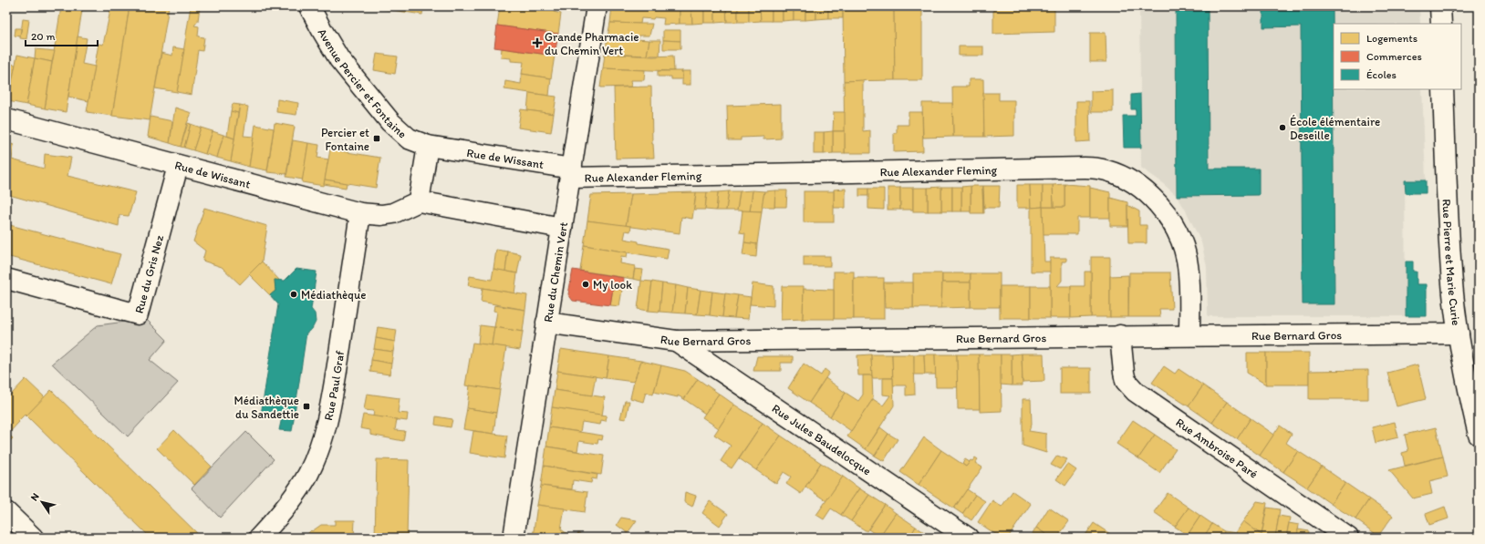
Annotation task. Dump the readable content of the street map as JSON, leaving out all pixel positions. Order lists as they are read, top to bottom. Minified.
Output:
{"streets":{"street":["Avenue Percier et Fontaine","Rue de Wissant","Rue Alexander Fleming","Rue Pierre et Marie Curie","Rue du Gris Nez","Rue du Chemin Vert","Rue Bernard Gros","Rue Paul Graf","Rue Jules Baudelocque","Rue Ambroise Paré"]},"crossings":[["Avenue Percier et Fontaine","Rue de Wissant"],["Rue de Wissant","Rue Alexander Fleming"],["Rue de Wissant","Rue du Gris Nez"],["Rue de Wissant","Rue du Chemin Vert"],["Rue de Wissant","Rue Paul Graf"],["Rue Alexander Fleming","Rue du Chemin Vert"],["Rue Alexander Fleming","Rue Bernard Gros"],["Rue Pierre et Marie Curie","Rue Bernard Gros"],["Rue du Chemin Vert","Rue Bernard Gros"],["Rue Bernard Gros","Rue Jules Baudelocque"],["Rue Bernard Gros","Rue Ambroise Paré"]],"places":{"health":["Grande Pharmacie du Chemin Vert"],"other":["École élémentaire Deseille","My look","Médiathèque"],"transit":["Percier et Fontaine","Médiathèque du Sandettie"]},"legend":["Logements","Commerces","Écoles"],"scale_bar":"20 m","north":"top left"}
